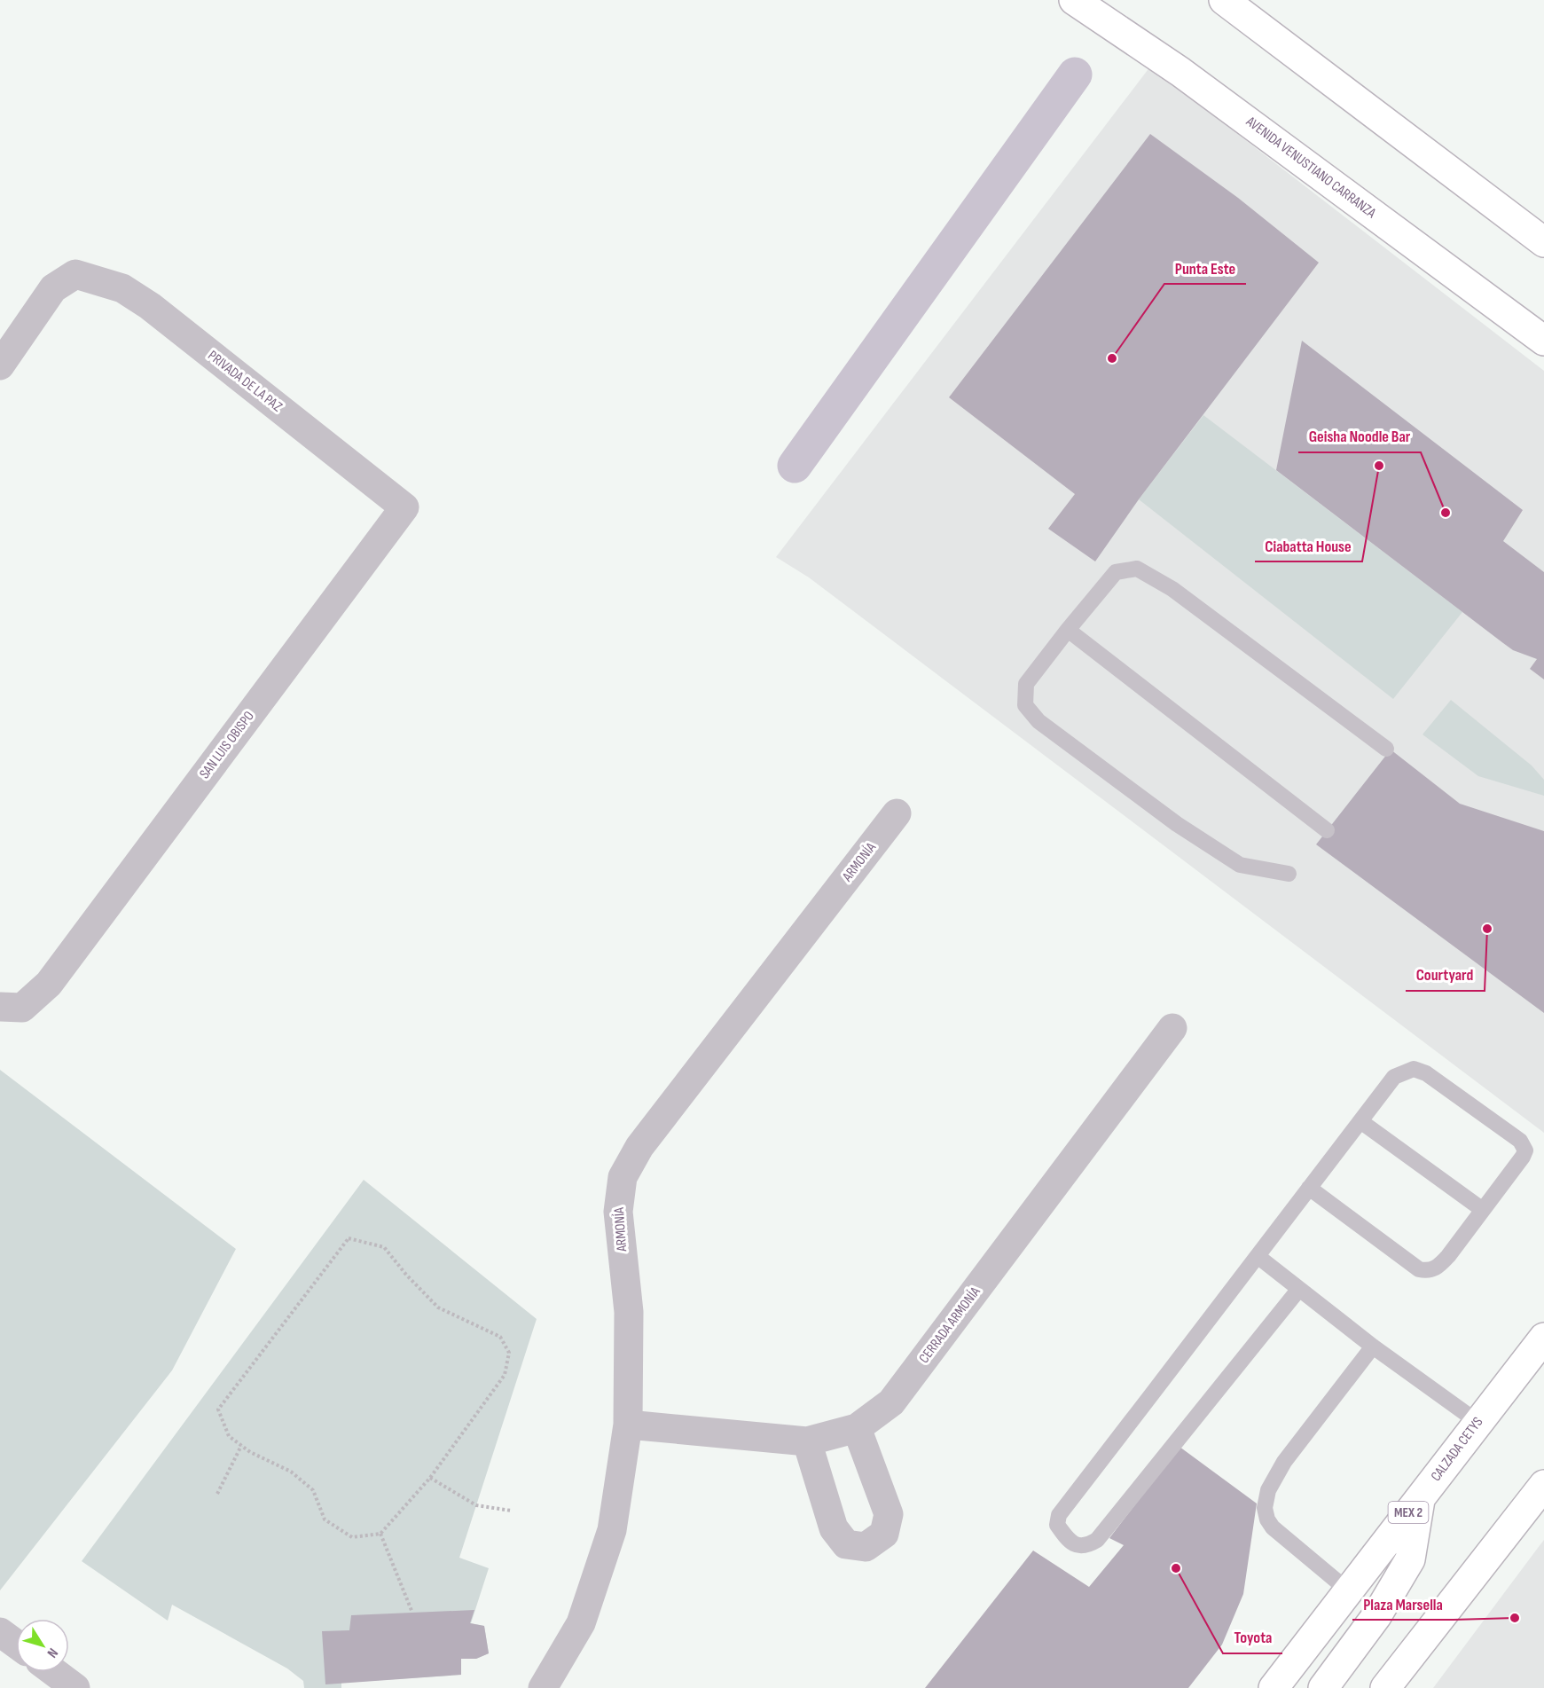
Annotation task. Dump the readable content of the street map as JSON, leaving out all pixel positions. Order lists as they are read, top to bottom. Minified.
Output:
{"streets":{"main road":["AVENIDA VENUSTIANO CARRANZA","CALZADA CETYS","MEX 2"],"street":["PRIVADA DE LA PAZ","SAN LUIS OBISPO","ARMONÍA","CERRADA ARMONÍA"]},"crossings":[["PRIVADA DE LA PAZ","SAN LUIS OBISPO"],["ARMONÍA","CERRADA ARMONÍA"]],"places":["Punta Este","Ciabatta House","Geisha Noodle Bar","Courtyard","Toyota","Plaza Marsella"],"north":"bottom right"}
